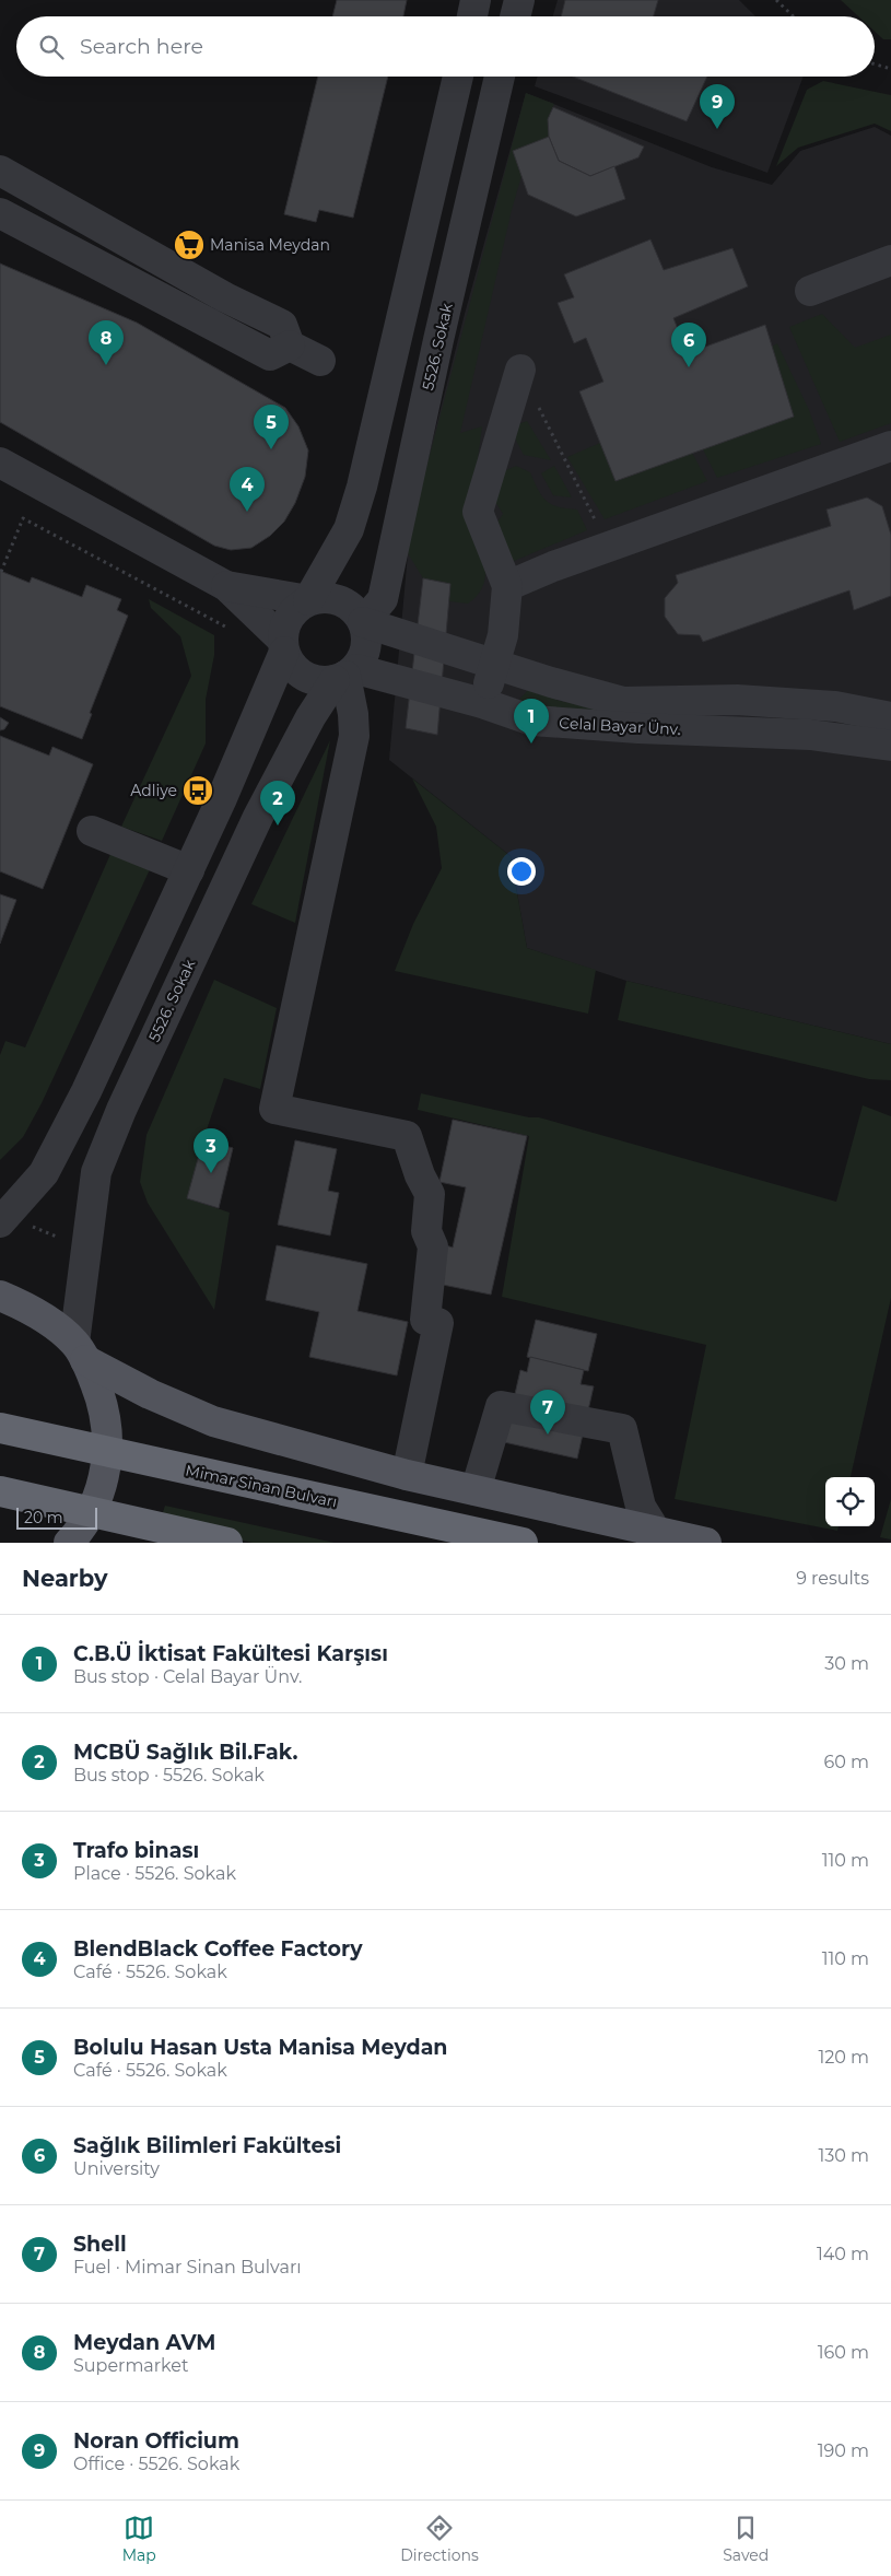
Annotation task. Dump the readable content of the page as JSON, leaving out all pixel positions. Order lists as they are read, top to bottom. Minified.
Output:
{"streets":{"highway":["Mimar Sinan Bulvarı"],"street":["5526. Sokak","Celal Bayar Ünv."]},"crossings":[["5526. Sokak","Celal Bayar Ünv."]],"places":{"supermarket":["Manisa Meydan"],"bus stop":["Adliye"]},"scale_bar":"20 m","page":{"search":"Search here","pins":["9","8","6","5","4","1","2","3","7"],"scale":"20 m","heading":["Nearby","9 results"],"list":[{"mark":"1","name":"C.B.Ü İktisat Fakültesi Karşısı","note":"Bus stop · Celal Bayar Ünv.","value":"30 m"},{"mark":"2","name":"MCBÜ Sağlık Bil.Fak.","note":"Bus stop · 5526. Sokak","value":"60 m"},{"mark":"3","name":"Trafo binası","note":"Place · 5526. Sokak","value":"110 m"},{"mark":"4","name":"BlendBlack Coffee Factory","note":"Café · 5526. Sokak","value":"110 m"},{"mark":"5","name":"Bolulu Hasan Usta Manisa Meydan","note":"Café · 5526. Sokak","value":"120 m"},{"mark":"6","name":"Sağlık Bilimleri Fakültesi","note":"University","value":"130 m"},{"mark":"7","name":"Shell","note":"Fuel · Mimar Sinan Bulvarı","value":"140 m"},{"mark":"8","name":"Meydan AVM","note":"Supermarket","value":"160 m"},{"mark":"9","name":"Noran Officium","note":"Office · 5526. Sokak","value":"190 m"}],"nav":["Map","Directions","Saved"]}}
